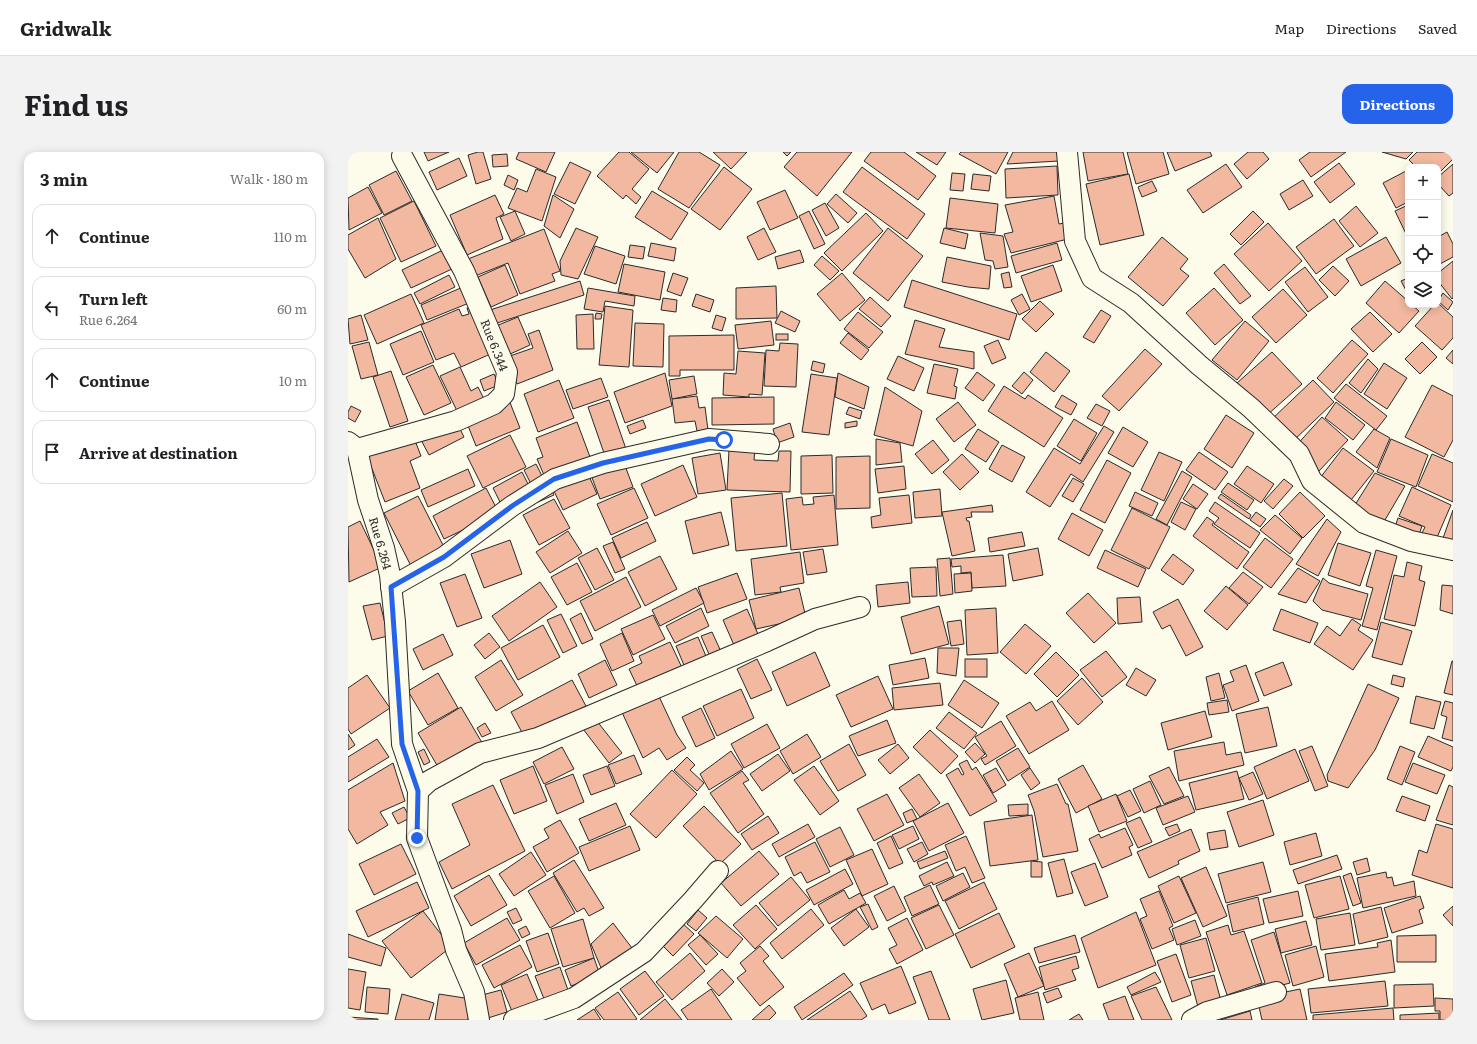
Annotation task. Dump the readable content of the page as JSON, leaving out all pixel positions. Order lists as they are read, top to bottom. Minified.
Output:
{"streets":{"street":["Rue 6.344","Rue 6.264"]},"crossings":[["Rue 6.344","Rue 6.264"]],"page":{"header":"Gridwalk","nav":["Map","Directions","Saved"],"title":"Find us","buttons":"Directions","heading":["3 min","Walk · 180 m"],"map_buttons":["+","−"],"list":[["Continue","110 m"],["Turn left","Rue 6.264","60 m"],["Continue","10 m"],"Arrive at destination"]}}
